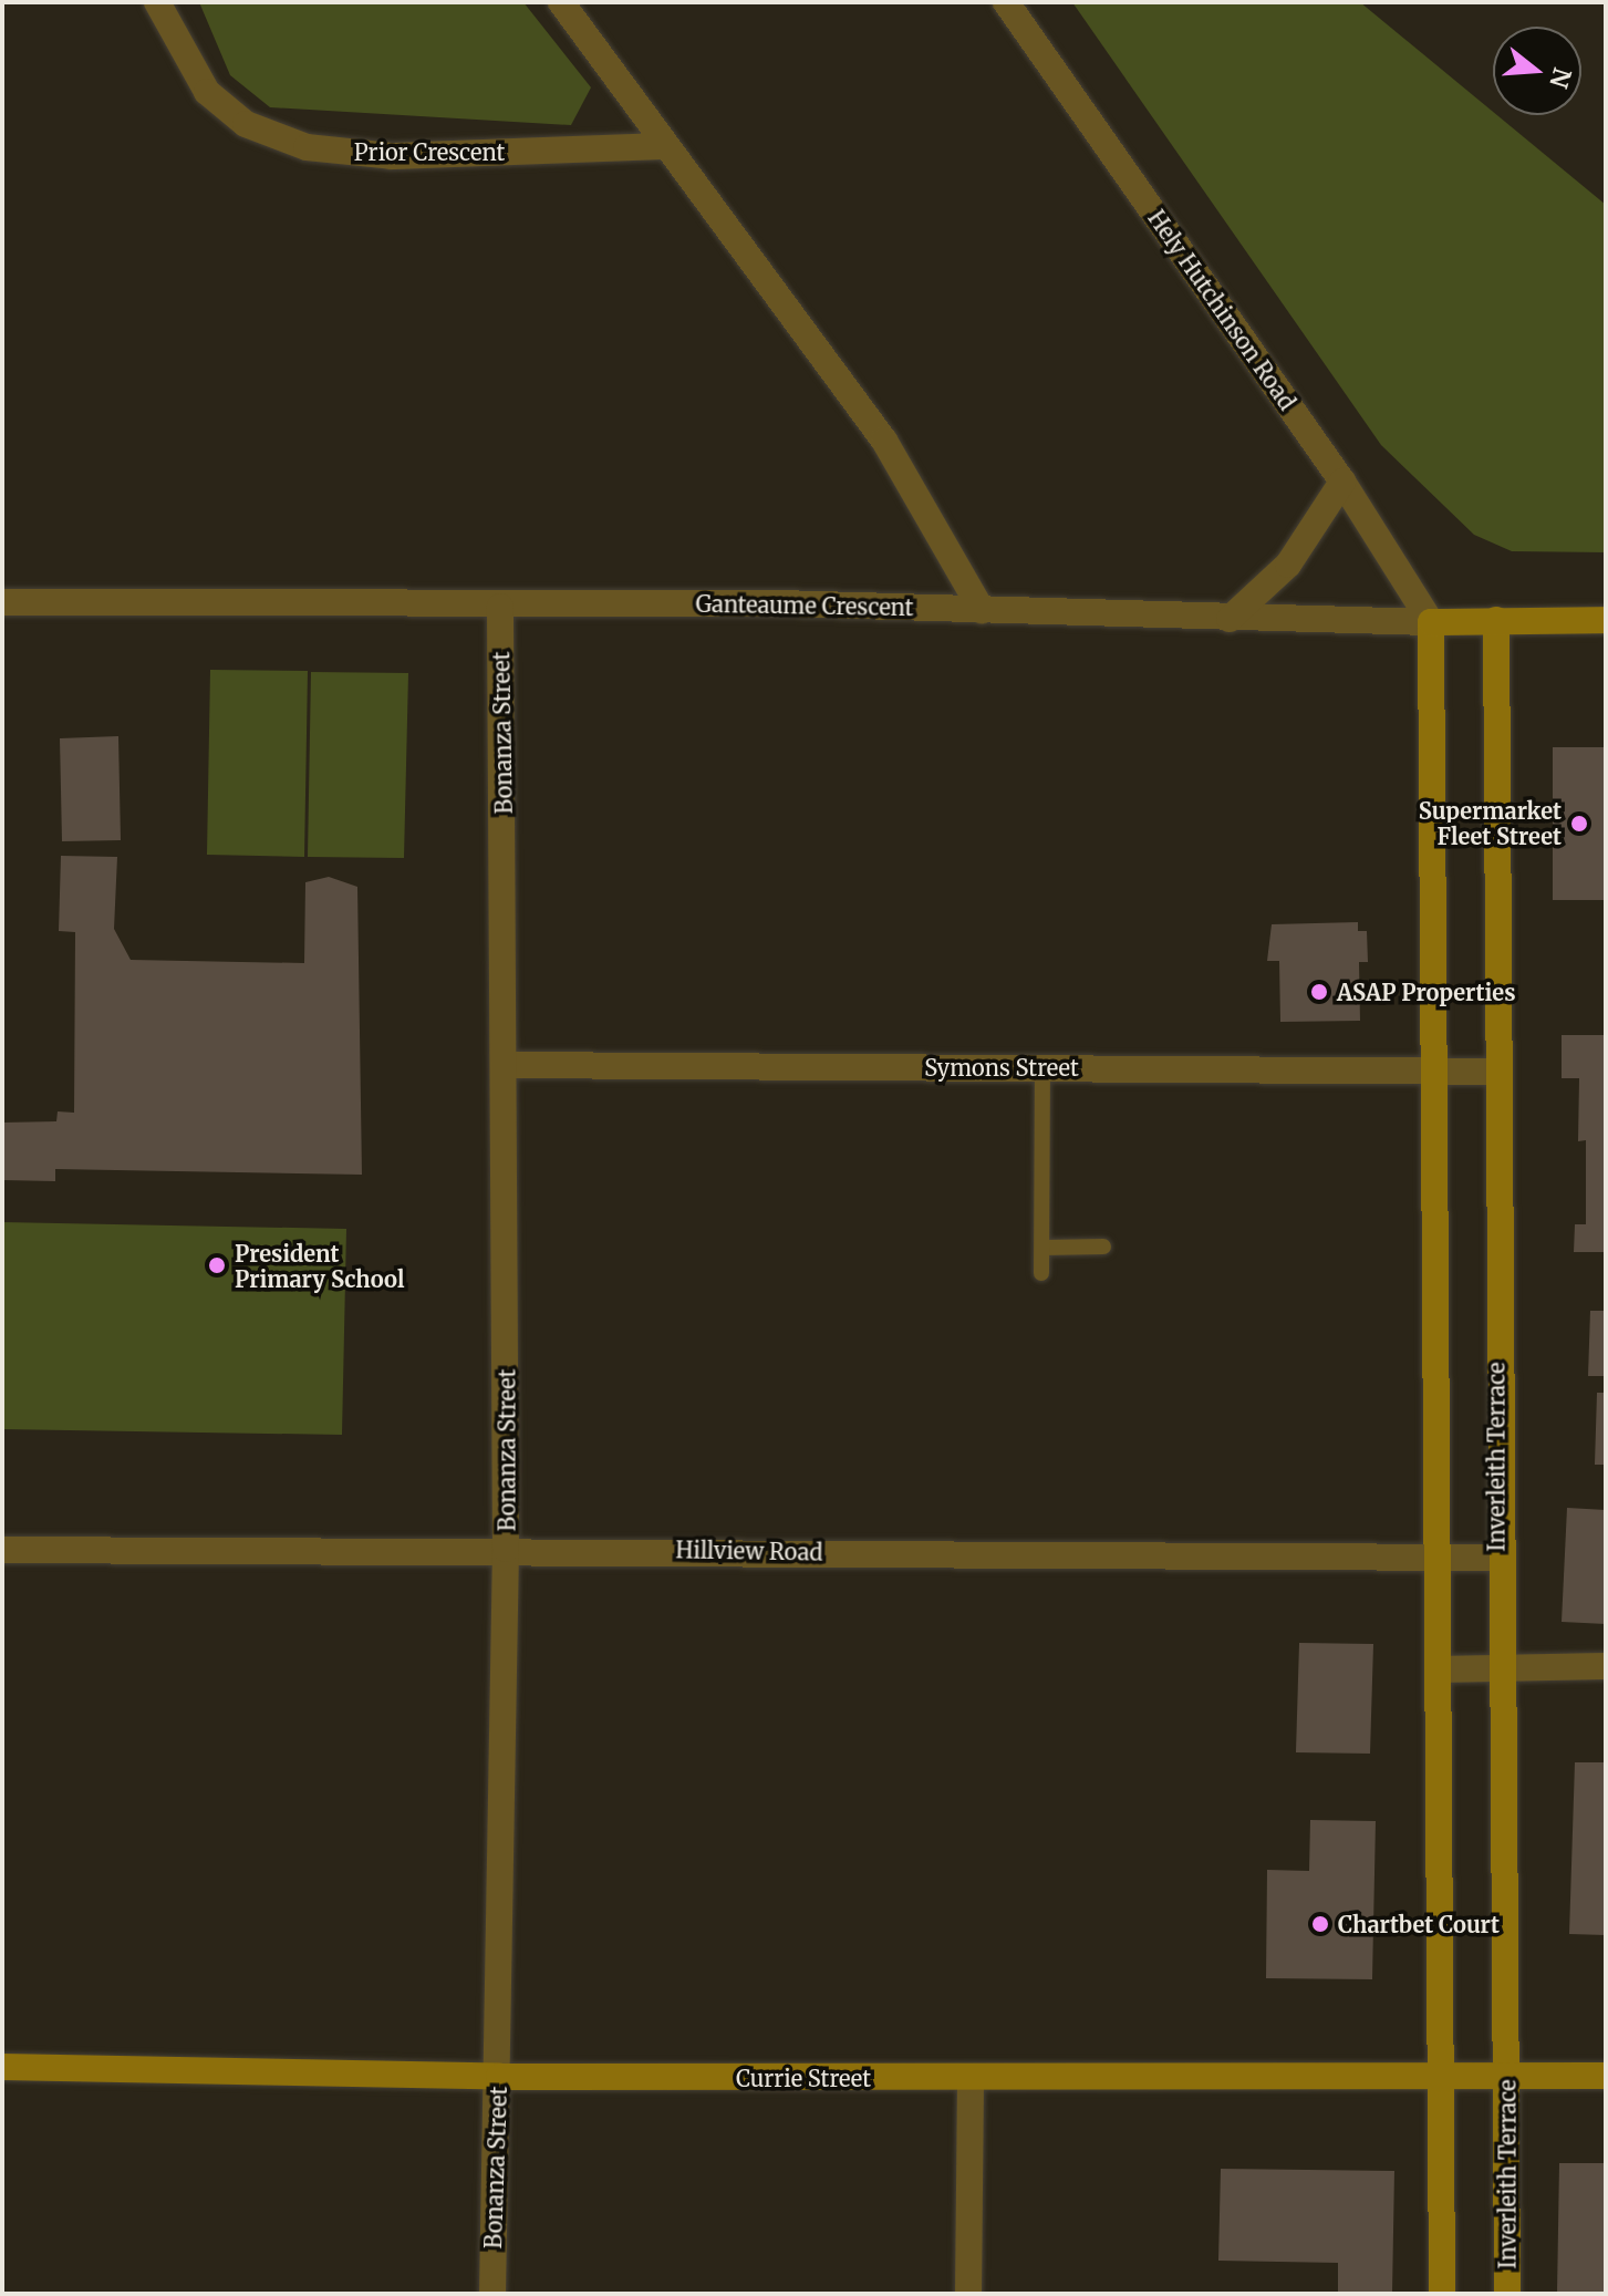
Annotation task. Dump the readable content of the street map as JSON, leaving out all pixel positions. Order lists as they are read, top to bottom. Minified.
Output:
{"streets":{"street":["Prior Crescent","Hely Hutchinson Road","Ganteaume Crescent","Bonanza Street","Symons Street","Inverleith Terrace","Hillview Road","Currie Street"]},"crossings":[["Hely Hutchinson Road","Ganteaume Crescent"],["Ganteaume Crescent","Bonanza Street"],["Ganteaume Crescent","Inverleith Terrace"],["Bonanza Street","Symons Street"],["Bonanza Street","Hillview Road"],["Bonanza Street","Currie Street"],["Symons Street","Inverleith Terrace"],["Inverleith Terrace","Hillview Road"],["Inverleith Terrace","Currie Street"]],"places":["Supermarket Fleet Street","ASAP Properties","President Primary School","Chartbet Court"],"north":"right"}
